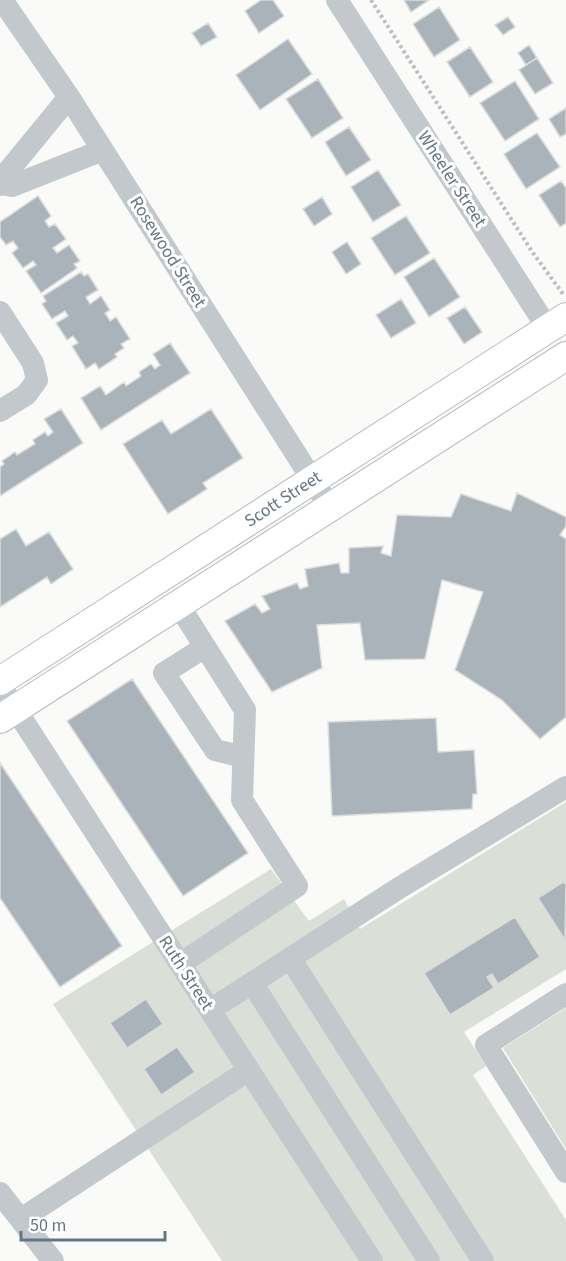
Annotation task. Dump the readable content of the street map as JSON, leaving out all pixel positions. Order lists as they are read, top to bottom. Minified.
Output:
{"streets":{"main road":["Wheeler Street","Scott Street"],"street":["Rosewood Street","Ruth Street"]},"crossings":[["Wheeler Street","Scott Street"],["Rosewood Street","Scott Street"],["Scott Street","Ruth Street"]],"scale_bar":"50 m"}
